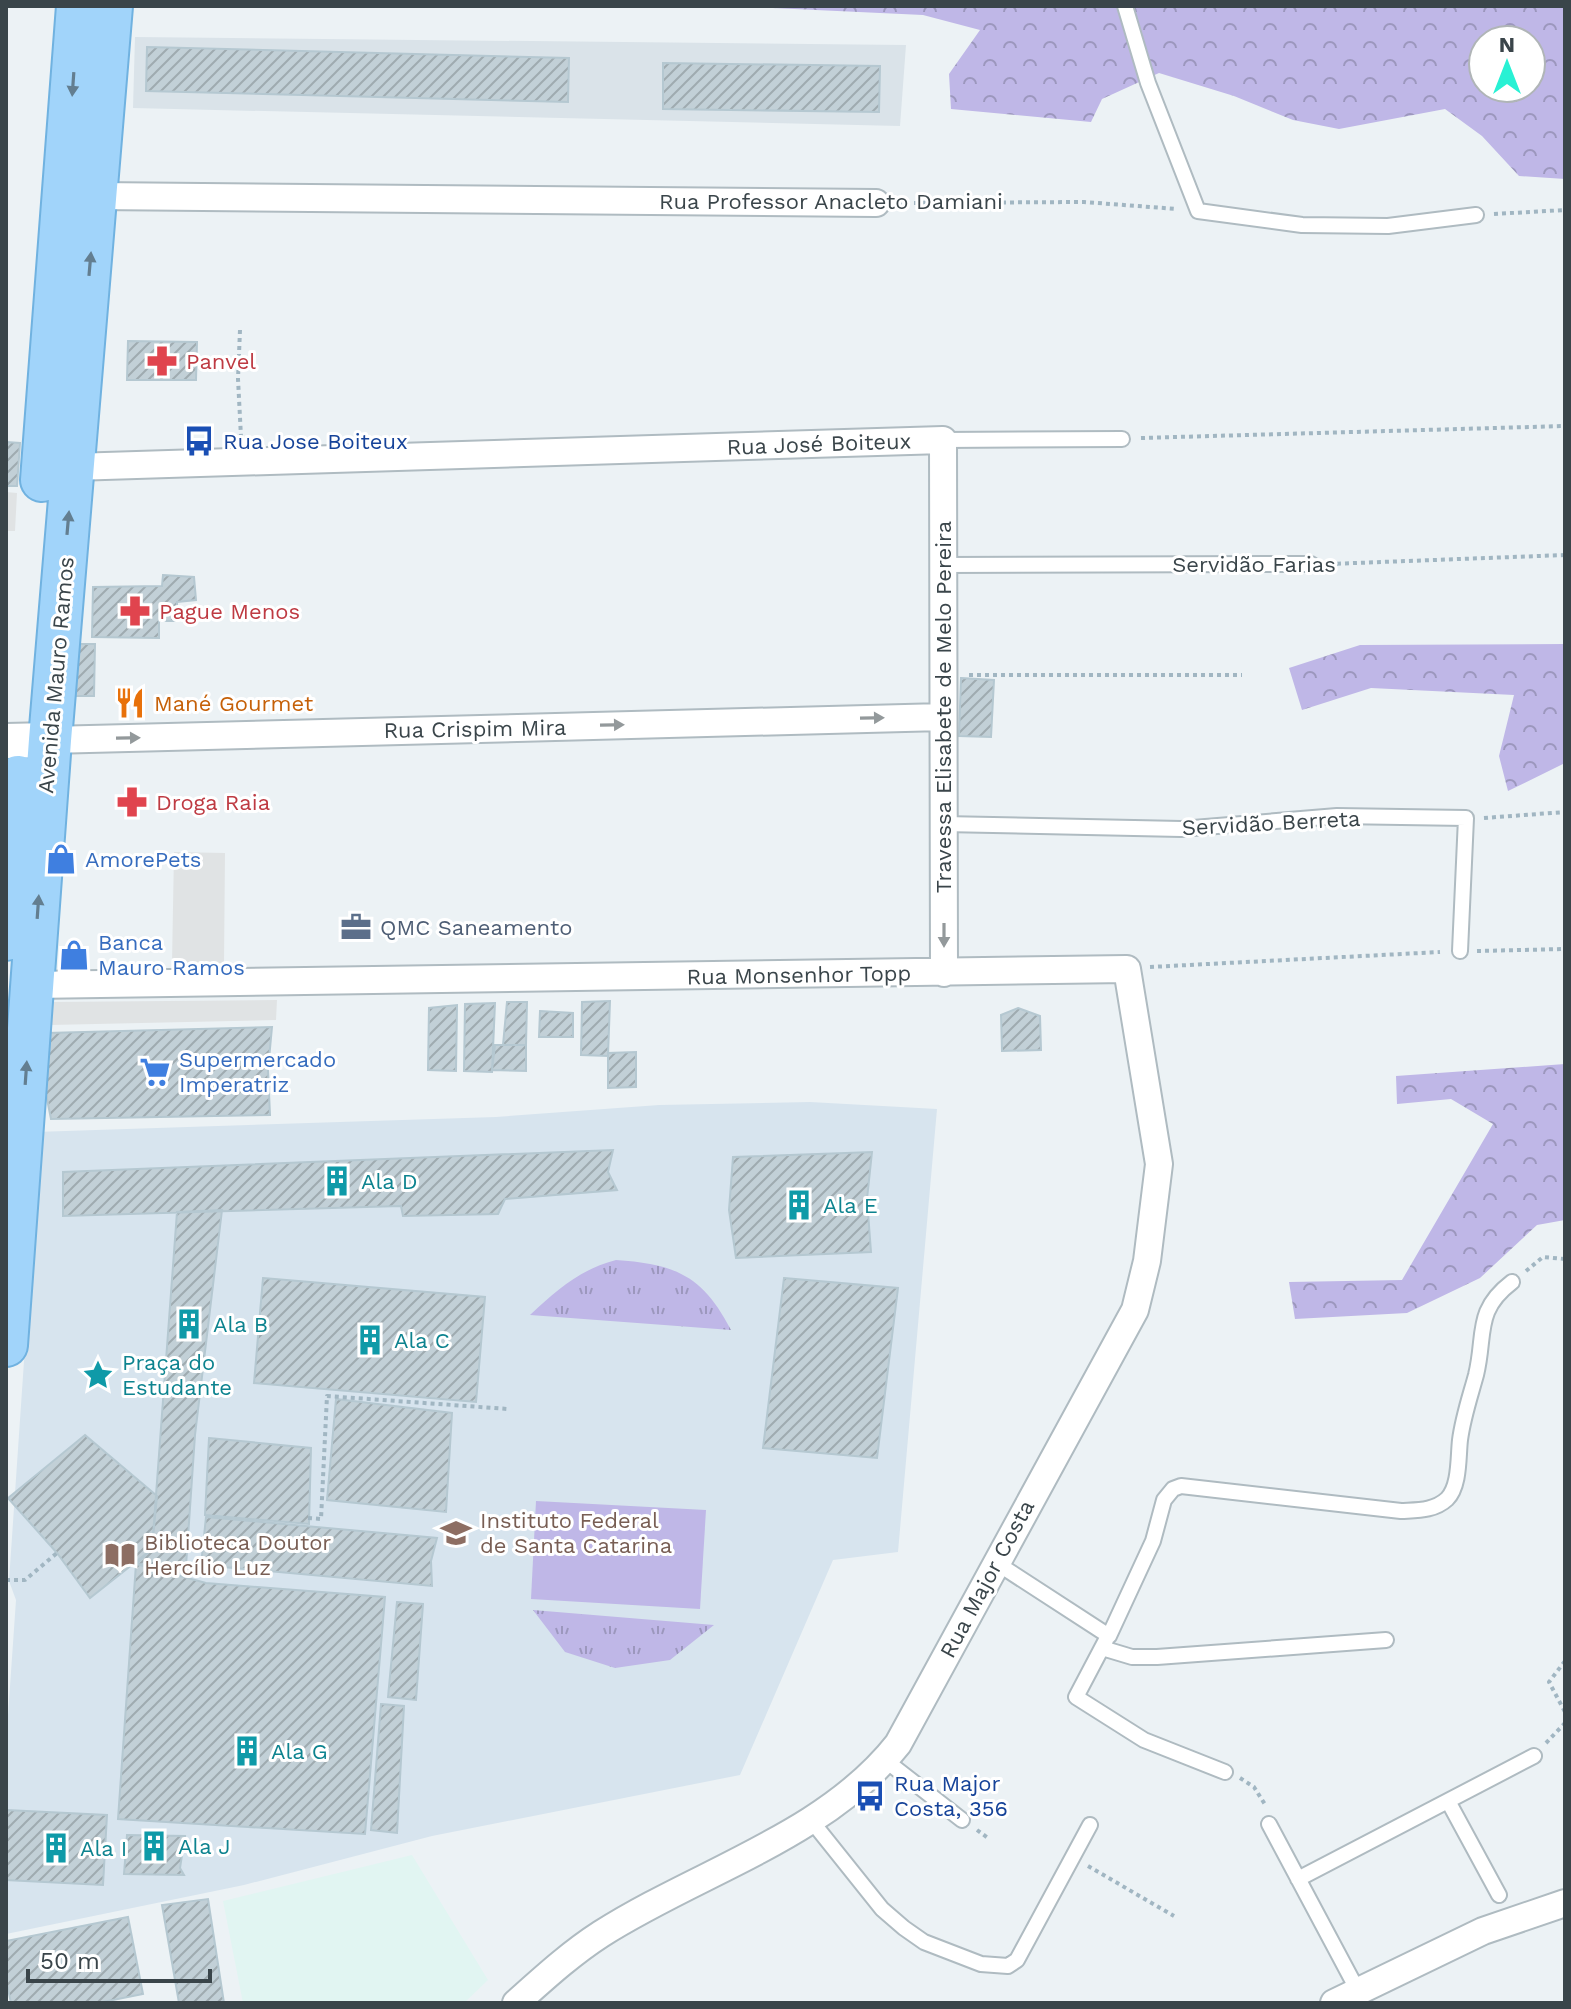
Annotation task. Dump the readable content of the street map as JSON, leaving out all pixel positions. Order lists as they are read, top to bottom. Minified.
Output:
{"streets":{"main road":["Avenida Mauro Ramos"],"street":["Rua Professor Anacleto Damiani","Rua José Boiteux","Travessa Elisabete de Melo Pereira","Rua Crispim Mira","Rua Monsenhor Topp","Rua Major Costa"],"lane":["Servidão Farias","Servidão Berreta"]},"crossings":[["Rua Professor Anacleto Damiani","Avenida Mauro Ramos"],["Rua José Boiteux","Avenida Mauro Ramos"],["Rua José Boiteux","Travessa Elisabete de Melo Pereira"],["Servidão Farias","Travessa Elisabete de Melo Pereira"],["Avenida Mauro Ramos","Rua Crispim Mira"],["Avenida Mauro Ramos","Rua Monsenhor Topp"],["Travessa Elisabete de Melo Pereira","Rua Crispim Mira"],["Travessa Elisabete de Melo Pereira","Servidão Berreta"],["Travessa Elisabete de Melo Pereira","Rua Monsenhor Topp"],["Rua Monsenhor Topp","Rua Major Costa"]],"one_way":["Rua Crispim Mira"],"places":{"pharmacy":["Panvel","Pague Menos","Droga Raia"],"bus stop":["Rua Jose Boiteux","Rua Major Costa, 356"],"restaurant":["Mané Gourmet"],"shop":["AmorePets","Banca Mauro Ramos"],"office":["QMC Saneamento"],"supermarket":["Supermercado Imperatriz"],"building":["Ala D","Ala E","Ala B","Ala C","Ala G","Ala J","Ala I"],"place":["Praça do Estudante"],"school or university":["Instituto Federal de Santa Catarina"],"library":["Biblioteca Doutor Hercílio Luz"]},"scale_bar":"50 m","north":"top"}
